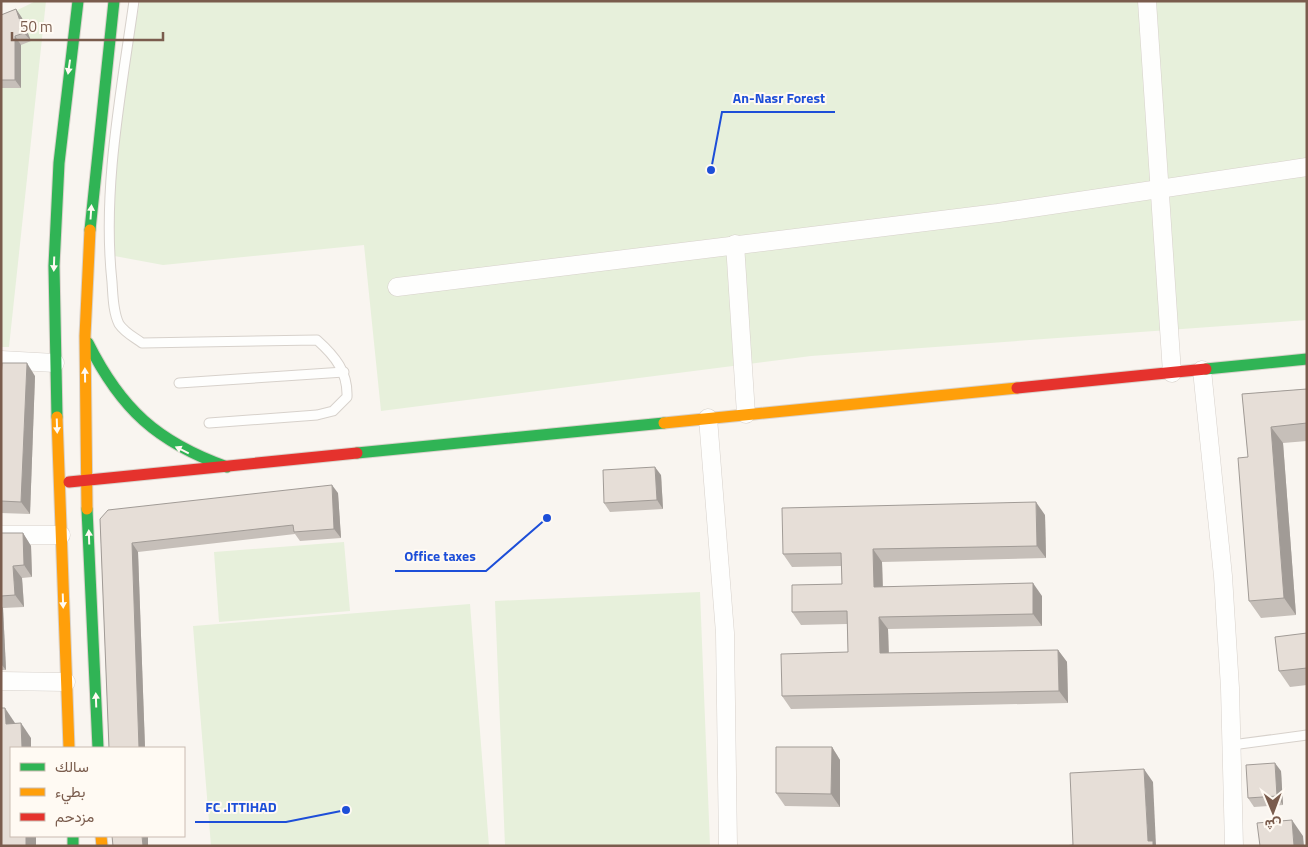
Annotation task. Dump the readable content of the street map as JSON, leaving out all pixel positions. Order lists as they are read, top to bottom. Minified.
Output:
{"places":["An-Nasr Forest","Office taxes","FC .ITTIHAD"],"legend":["سالك","بطيء","مزدحم"],"scale_bar":"50 m","north":"bottom"}
